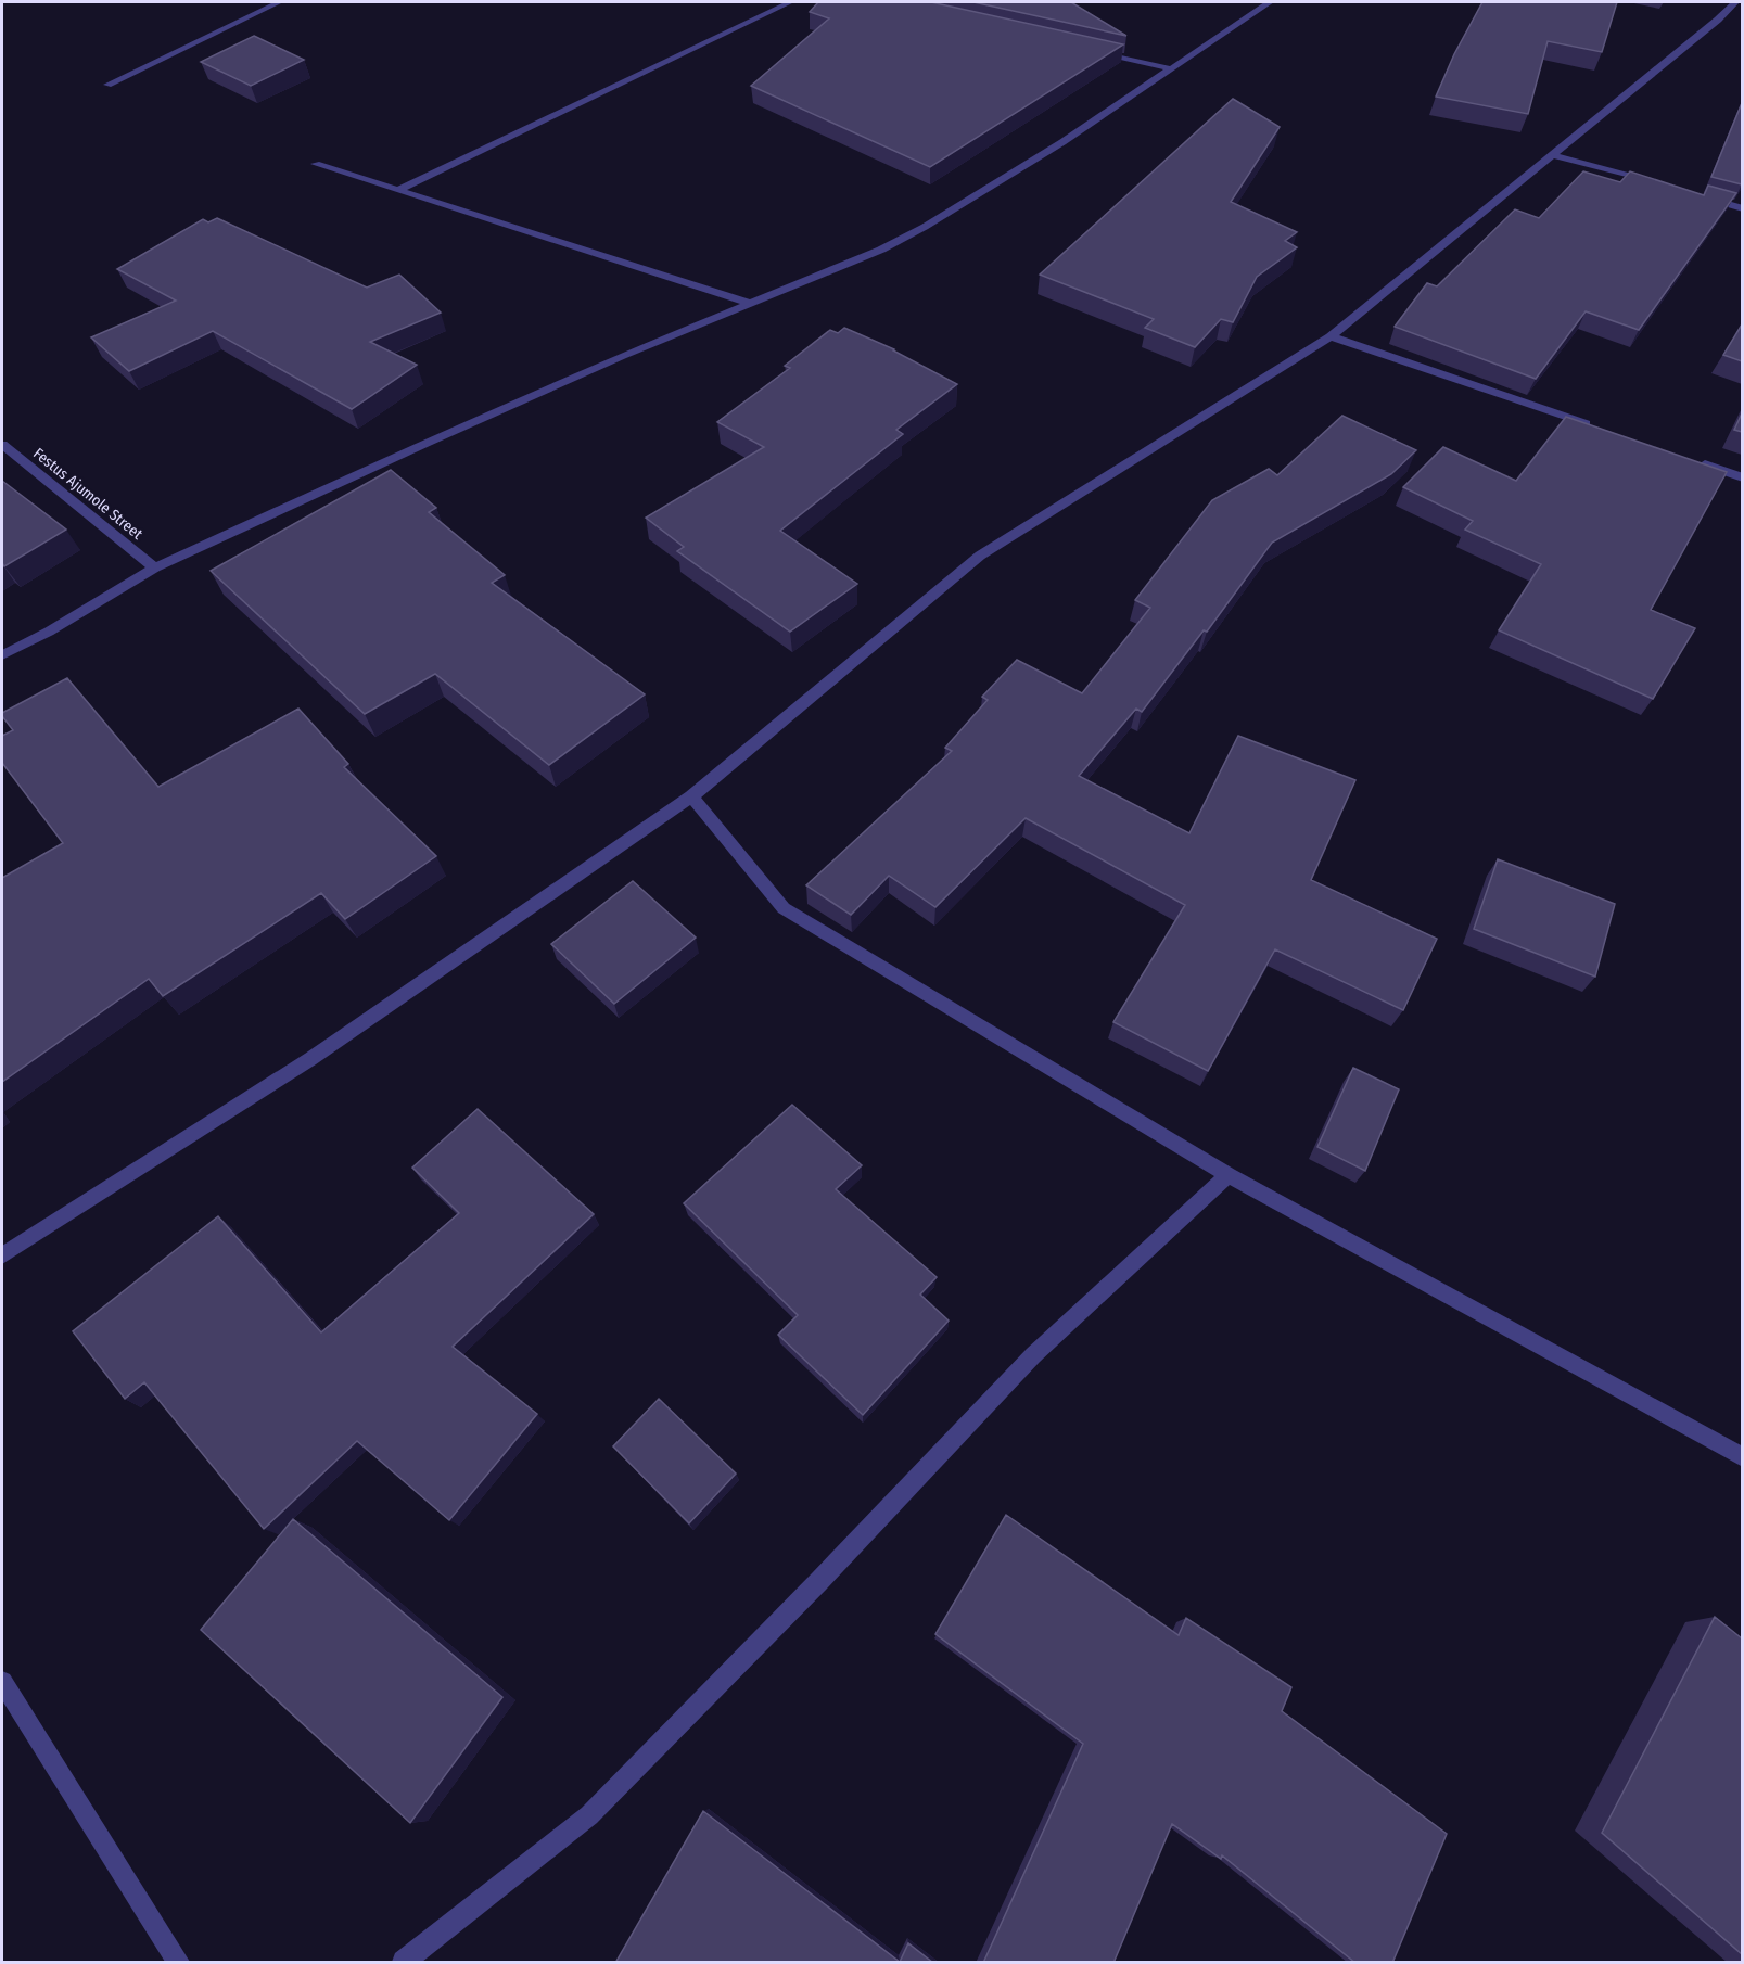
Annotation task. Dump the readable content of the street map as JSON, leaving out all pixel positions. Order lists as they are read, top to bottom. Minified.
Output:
{"streets":{"street":["Festus Ajumole Street"]}}
